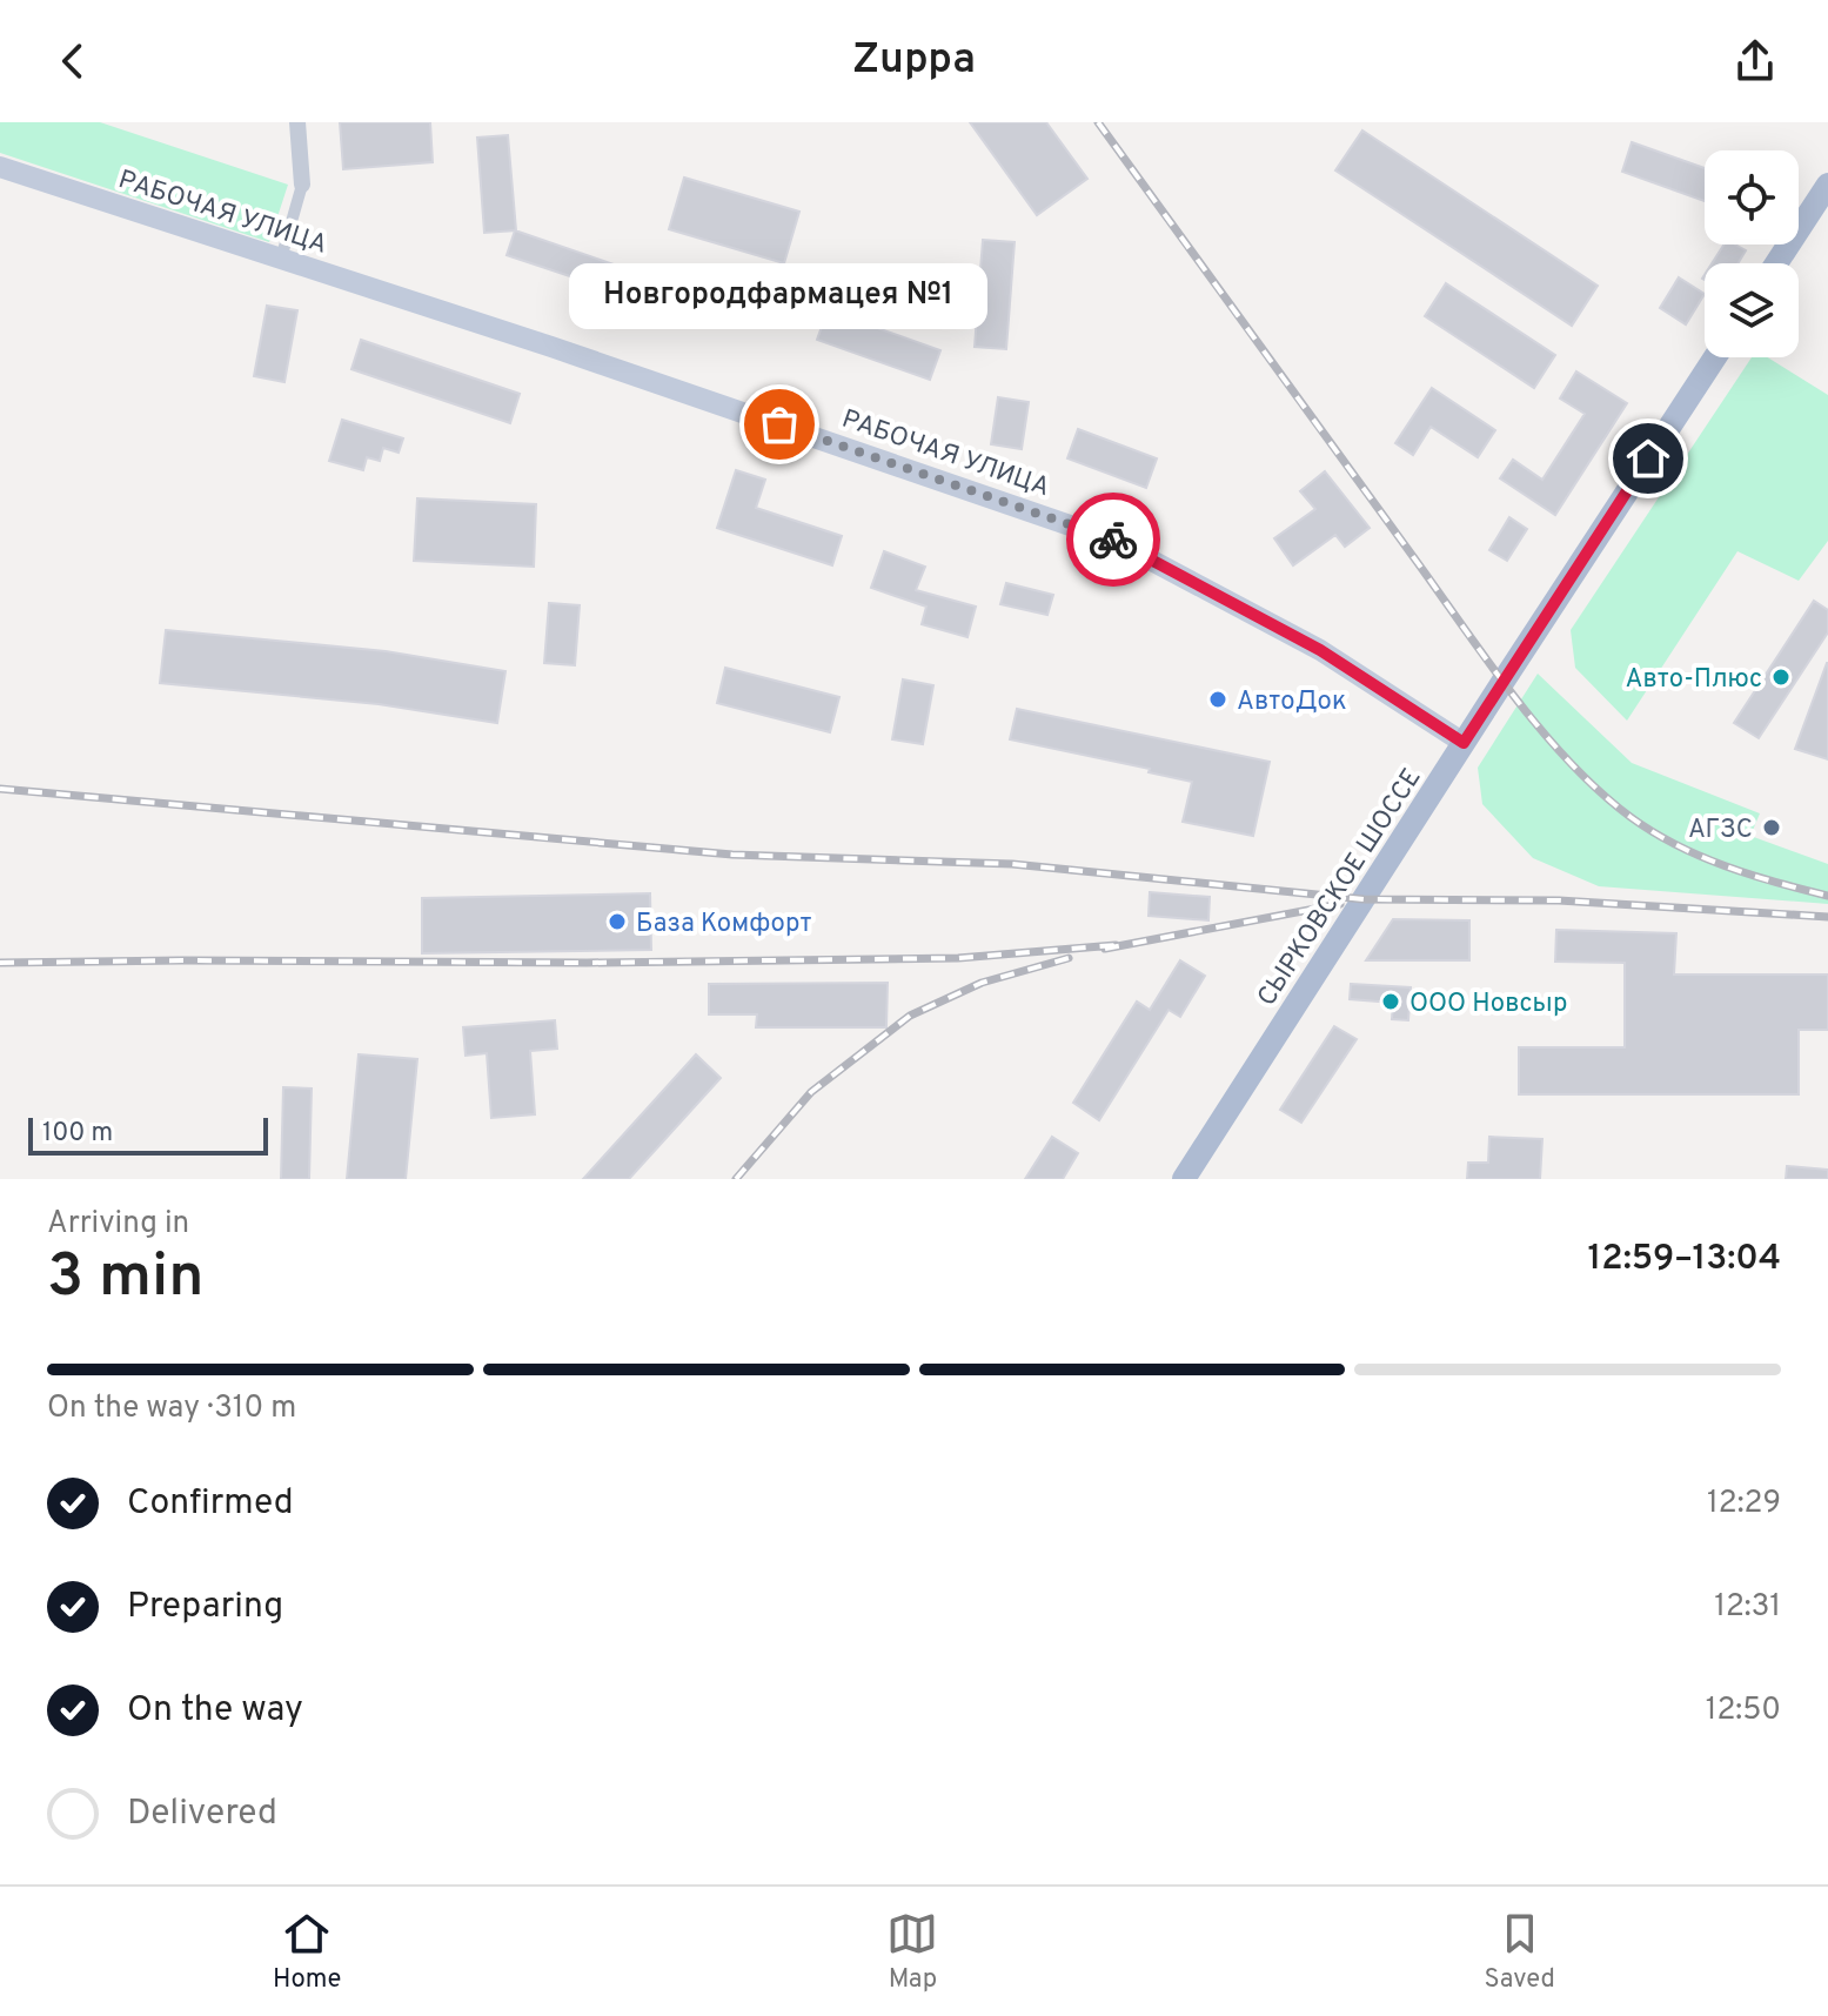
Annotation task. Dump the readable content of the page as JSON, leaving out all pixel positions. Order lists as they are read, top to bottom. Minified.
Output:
{"streets":{"main road":["РАБОЧАЯ УЛИЦА","СЫРКОВСКОЕ ШОССЕ"]},"crossings":[["РАБОЧАЯ УЛИЦА","СЫРКОВСКОЕ ШОССЕ"]],"places":["Новгородфармацея №1","Авто-Плюс","АвтоДок","АГЗС","База Комфорт","ООО Новсыр"],"scale_bar":"100 m","page":{"header":"Zuppa","bubble":"Новгородфармацея №1","scale":"100 m","heading":["3 min","Arriving in","12:59–13:04"],"bar":"On the way · 310 m","list":[["Confirmed","12:29"],["Preparing","12:31"],["On the way","12:50"],"Delivered"],"tabs":["Home","Map","Saved"]}}
